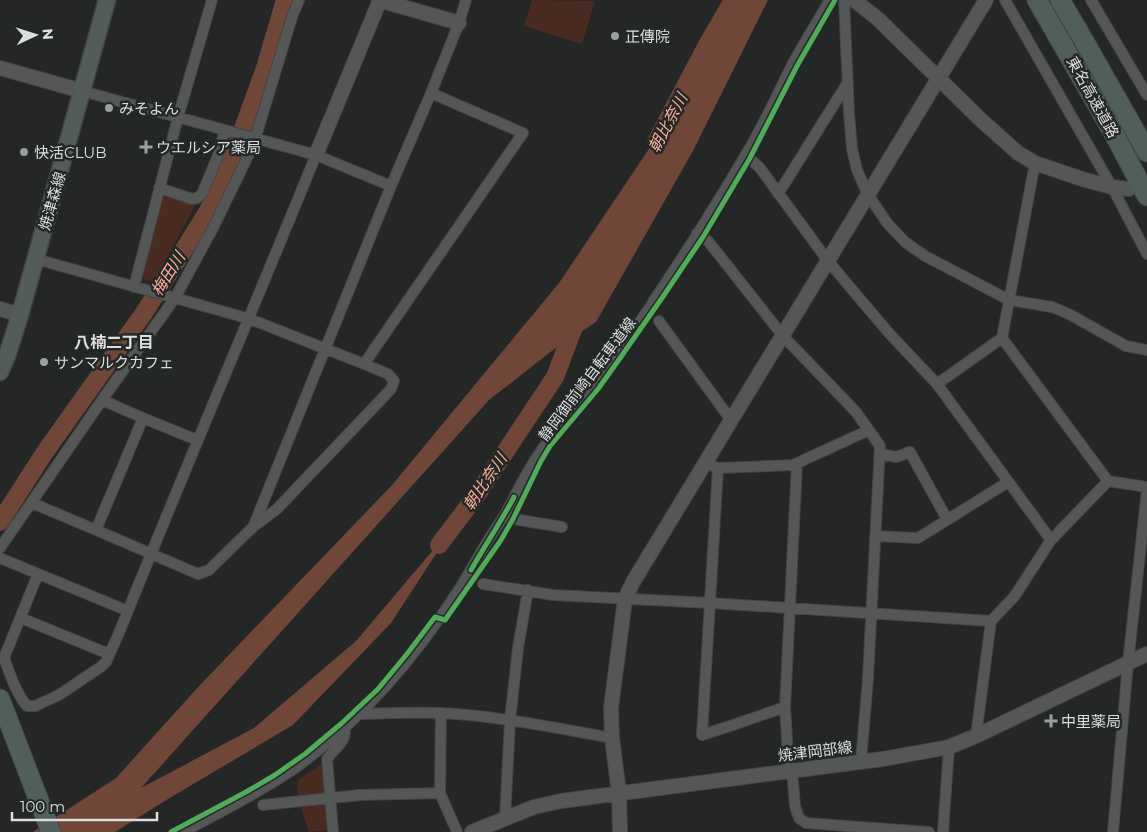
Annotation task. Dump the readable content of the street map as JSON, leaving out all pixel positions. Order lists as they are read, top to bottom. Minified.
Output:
{"streets":{"highway":["東名高速道路"],"main road":["焼津森線"],"street":["焼津岡部線"],"cycle path":["静岡御前崎自転車道線"]},"districts":["八楠二丁目"],"water":["朝比奈川","梅田川"],"places":{"other":["正傳院","みそよん","快活CLUB","サンマルクカフェ"],"health":["ウエルシア薬局","中里薬局"]},"scale_bar":"100 m","north":"right"}
